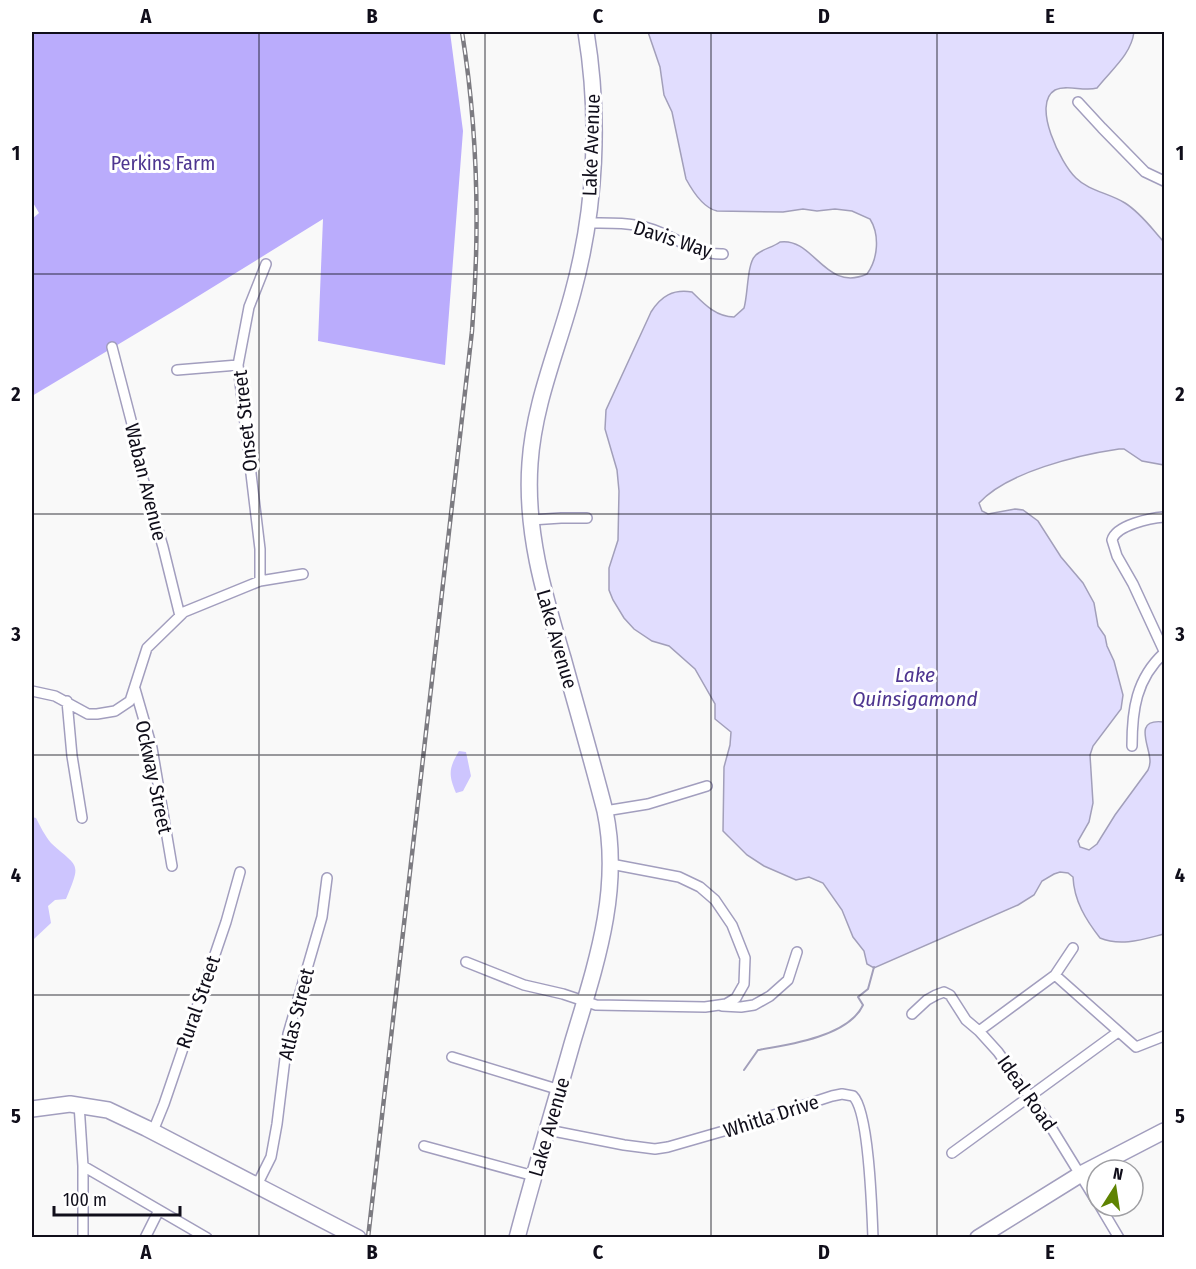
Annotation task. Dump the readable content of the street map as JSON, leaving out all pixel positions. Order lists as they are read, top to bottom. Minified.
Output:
{"streets":{"main road":["Lake Avenue"],"street":["Davis Way","Onset Street","Waban Avenue","Ockway Street","Rural Street","Atlas Street","Ideal Road","Whitla Drive"]},"crossings":[["Lake Avenue","Davis Way"],["Lake Avenue","Whitla Drive"]],"water":["Lake Quinsigamond"],"parks":["Perkins Farm"],"scale_bar":"100 m","north":"top","grid":{"columns":["A","B","C","D","E"],"rows":["1","2","3","4","5"]}}
